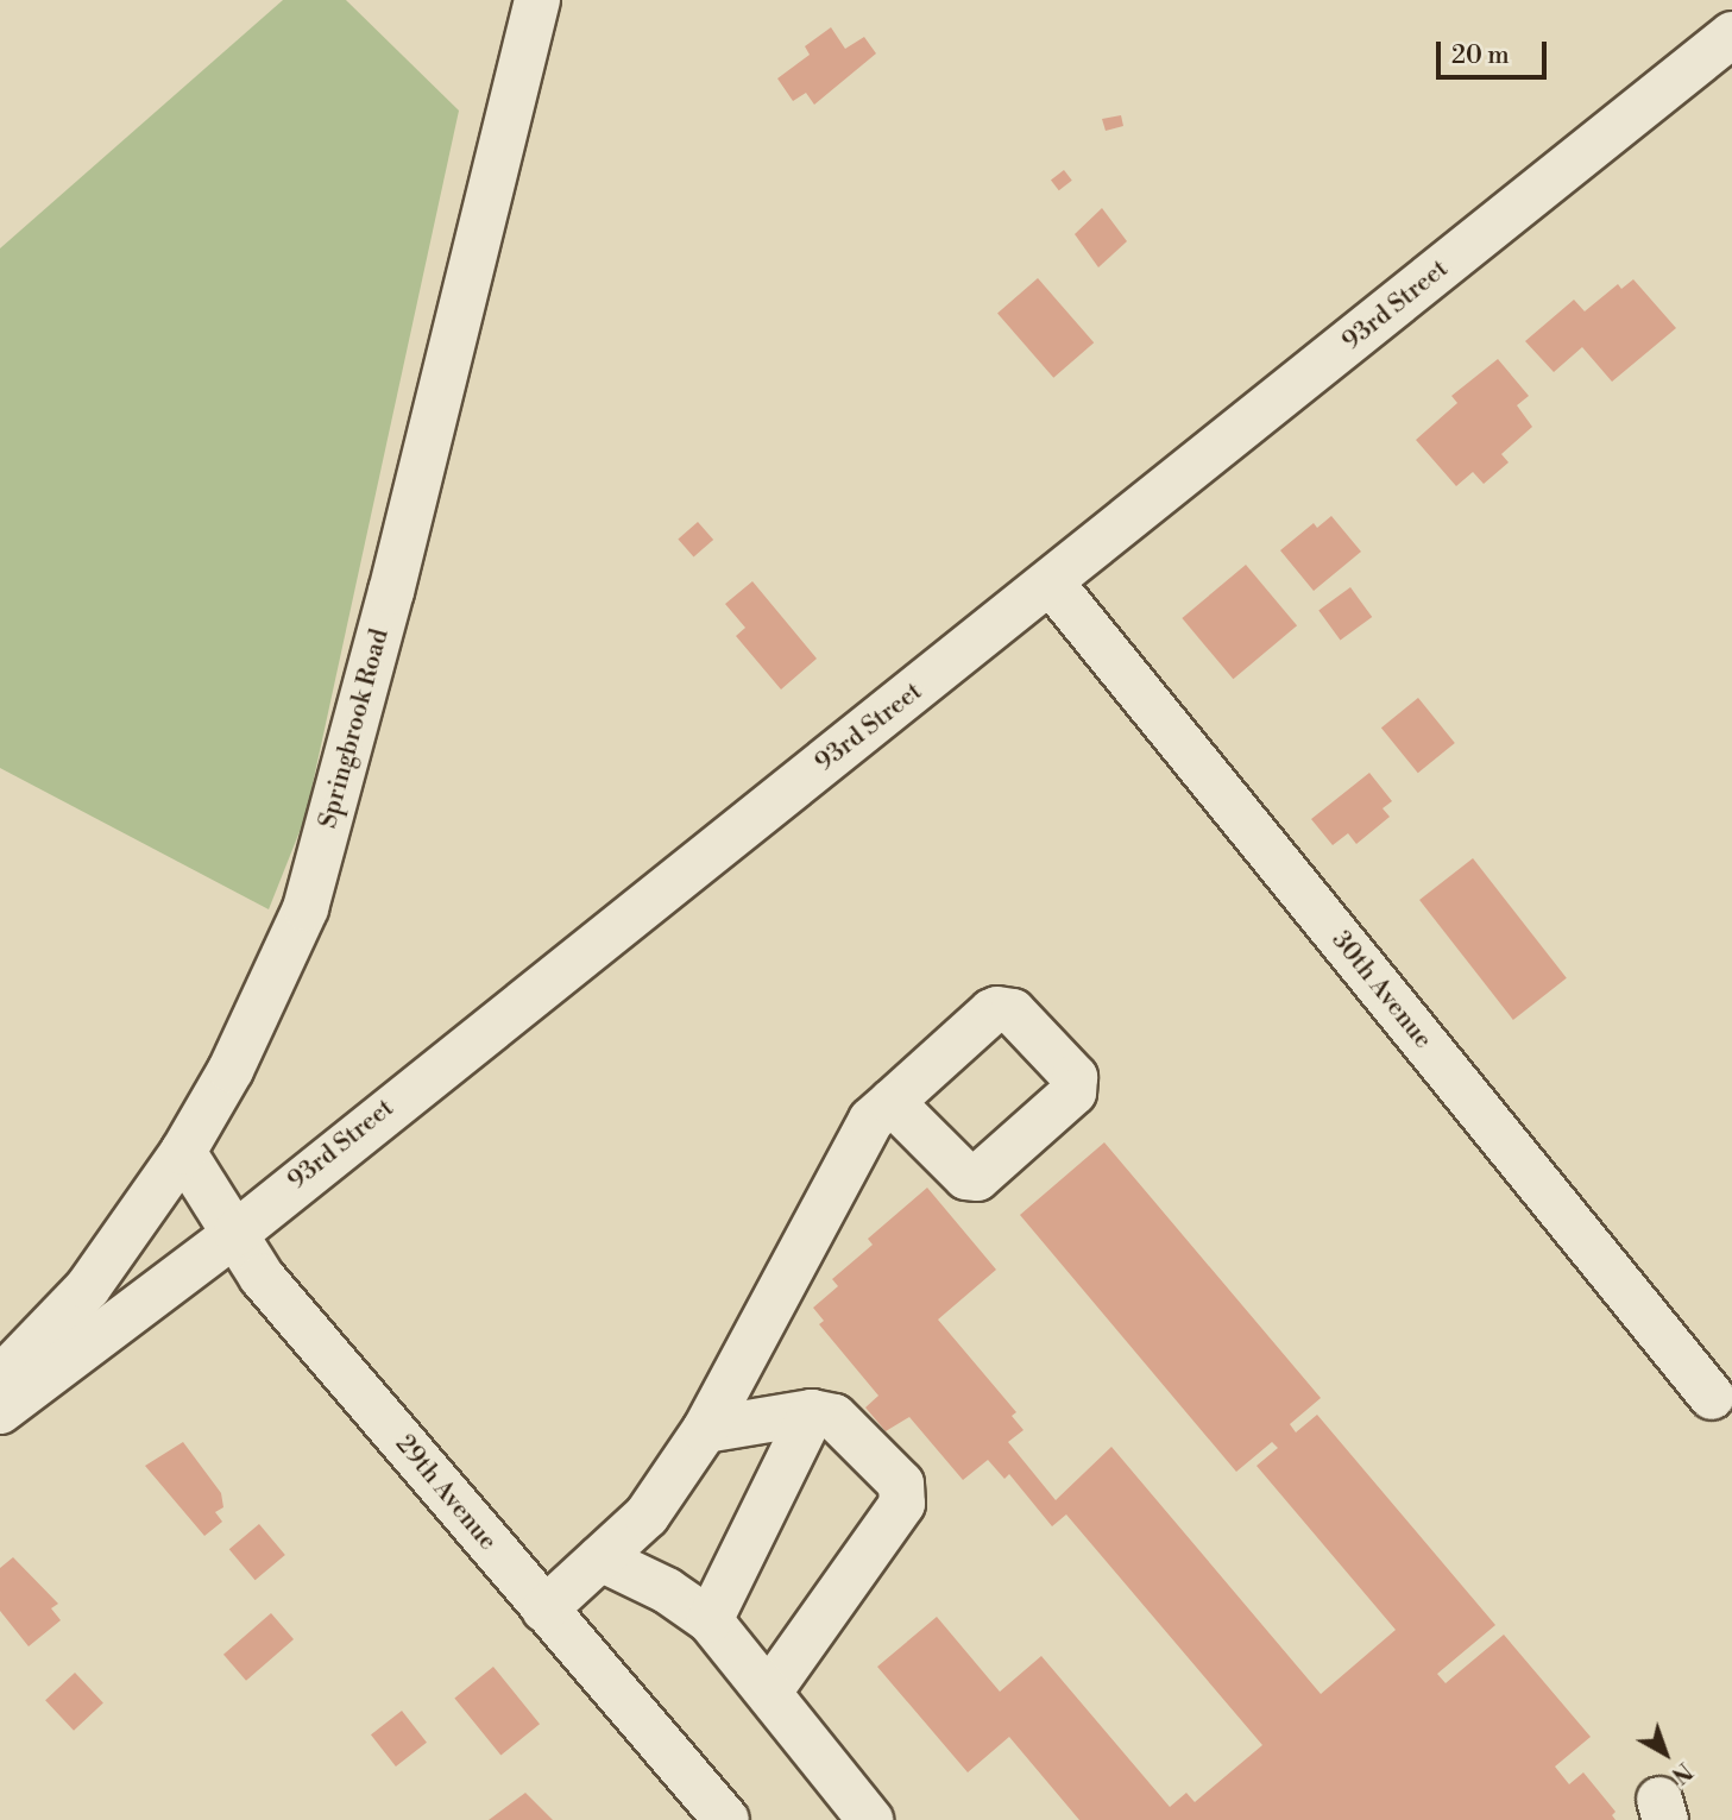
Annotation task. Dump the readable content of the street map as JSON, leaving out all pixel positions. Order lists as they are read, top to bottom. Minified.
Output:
{"streets":{"street":["93rd Street","Springbrook Road","30th Avenue","29th Avenue"]},"crossings":[["93rd Street","30th Avenue"],["93rd Street","29th Avenue"],["Springbrook Road","29th Avenue"]],"scale_bar":"20 m","north":"bottom right"}
